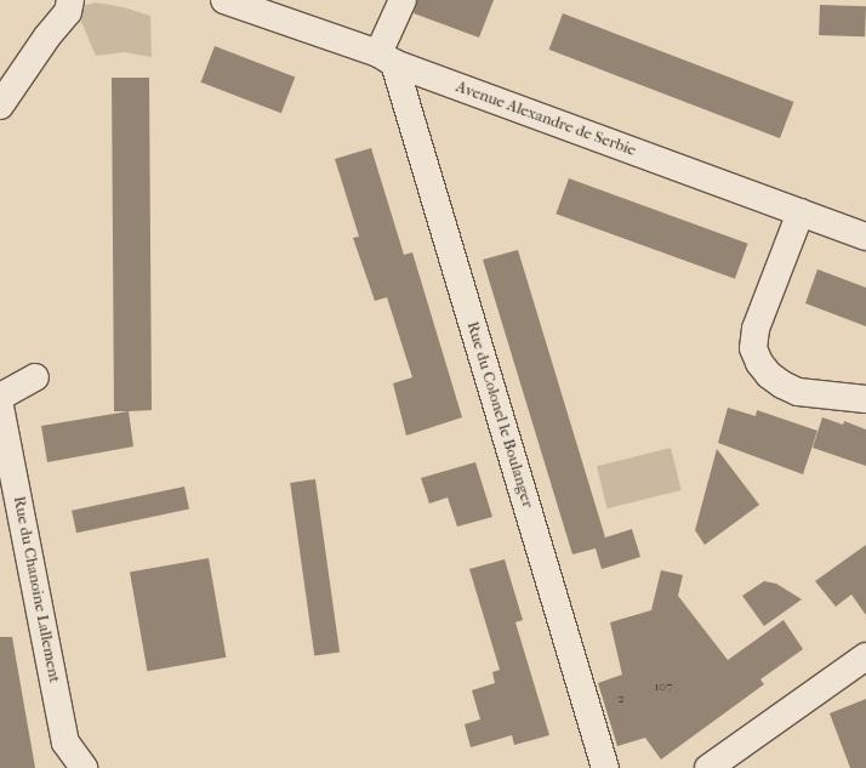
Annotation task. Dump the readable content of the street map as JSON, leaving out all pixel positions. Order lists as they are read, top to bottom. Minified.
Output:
{"streets":{"street":["Avenue Alexandre de Serbie","Rue du Colonel le Boulanger","Rue du Chanoine Lallement"]},"crossings":[["Avenue Alexandre de Serbie","Rue du Colonel le Boulanger"]],"house_numbers":["107","2"]}
